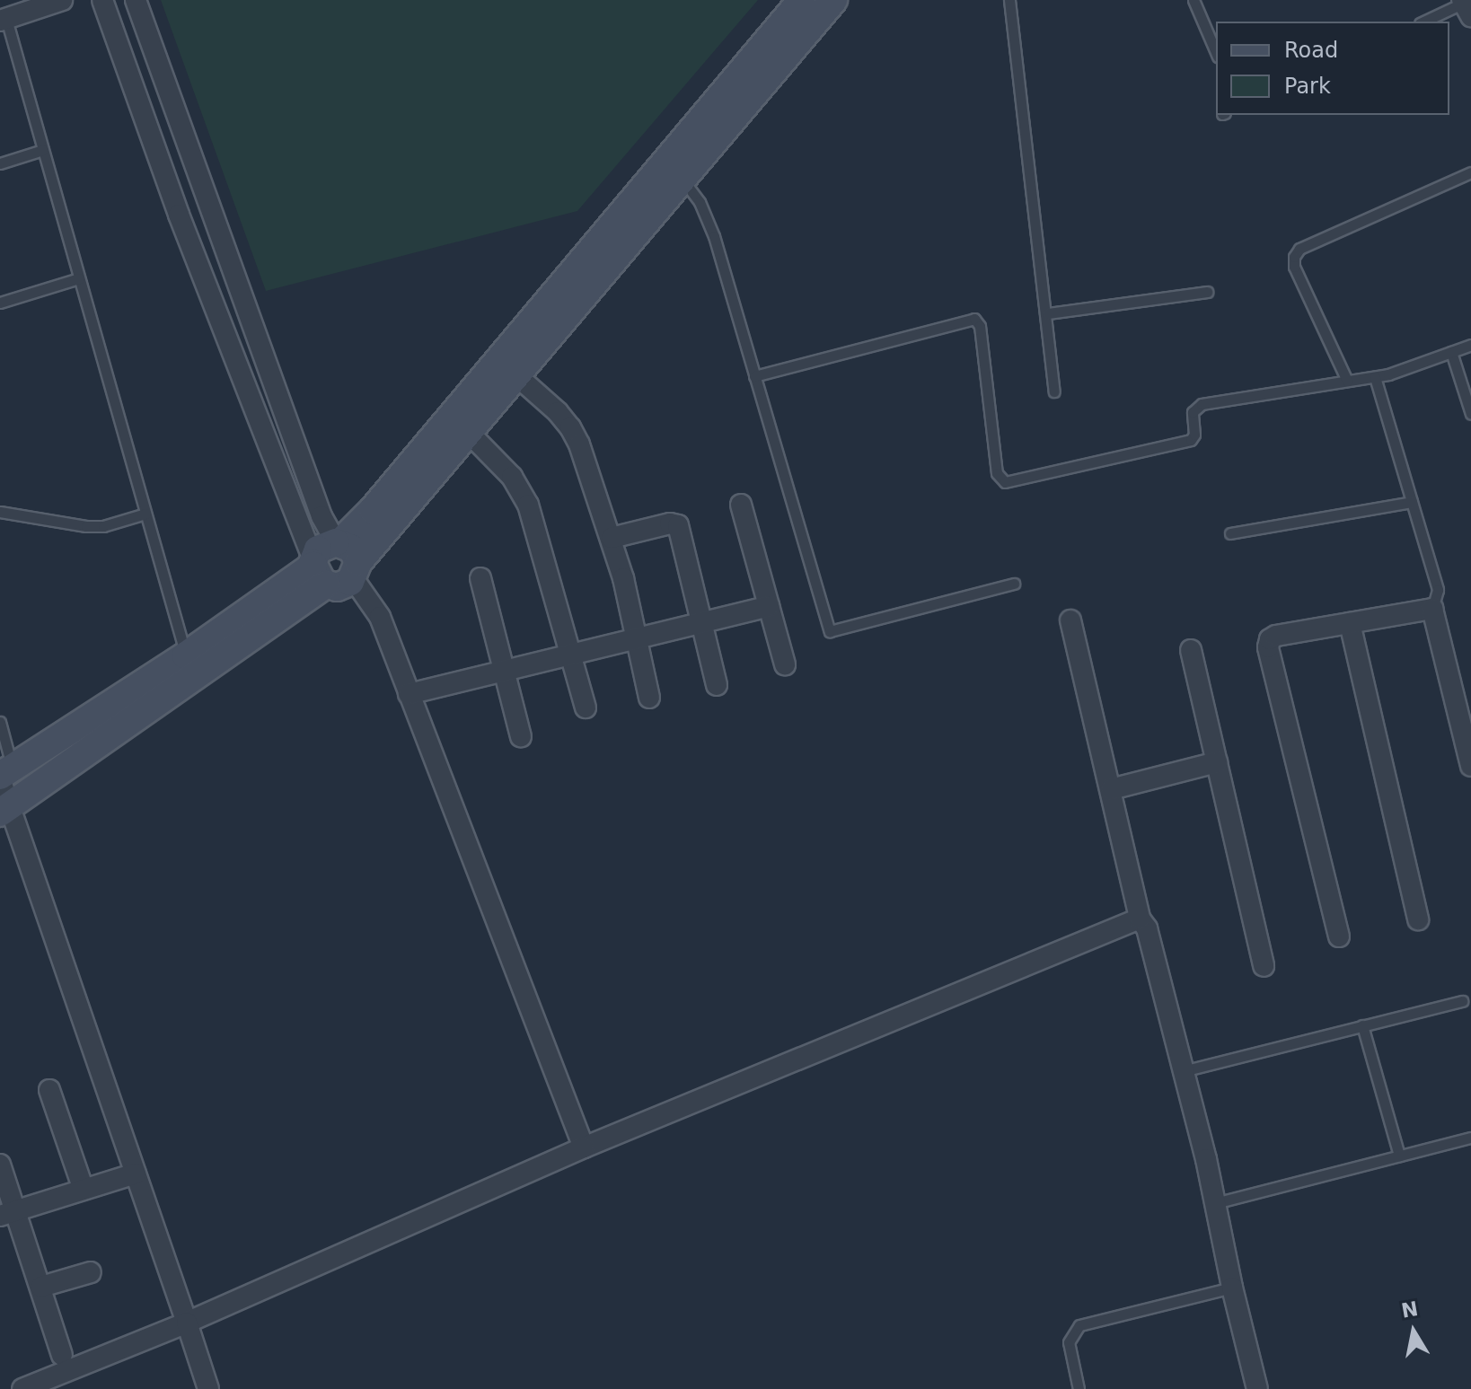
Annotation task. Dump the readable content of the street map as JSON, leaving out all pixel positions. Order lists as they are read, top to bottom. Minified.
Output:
{"legend":["Road","Park"],"north":"top"}
